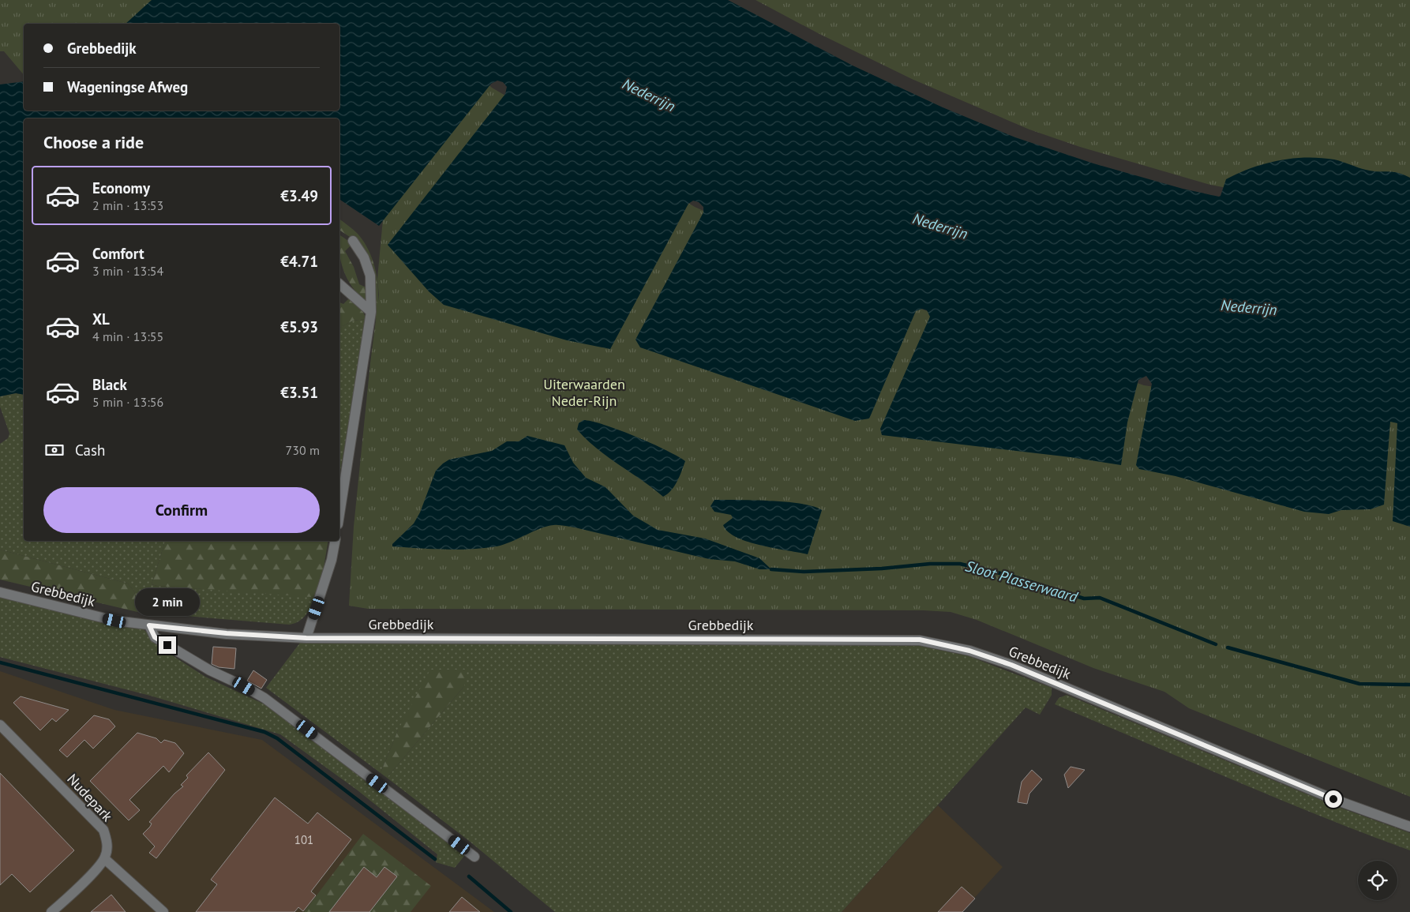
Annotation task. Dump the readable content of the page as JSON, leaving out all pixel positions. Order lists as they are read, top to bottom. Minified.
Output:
{"streets":{"street":["Grebbedijk","Nudepark"]},"water":["Nederrijn","Sloot Plasserwaard"],"parks":["Uiterwaarden Neder-Rijn"],"house_numbers":["101"],"page":{"banner":["Grebbedijk","Wageningse Afweg"],"heading":"Choose a ride","list":[{"name":"Economy","note":"2 min · 13:53","value":"€3.49"},{"name":"Comfort","note":"3 min · 13:54","value":"€4.71"},{"name":"XL","note":"4 min · 13:55","value":"€5.93"},{"name":"Black","note":"5 min · 13:56","value":"€3.51"}],"pay":["Cash","730 m"],"buttons":"Confirm","bubble":"2 min"}}
